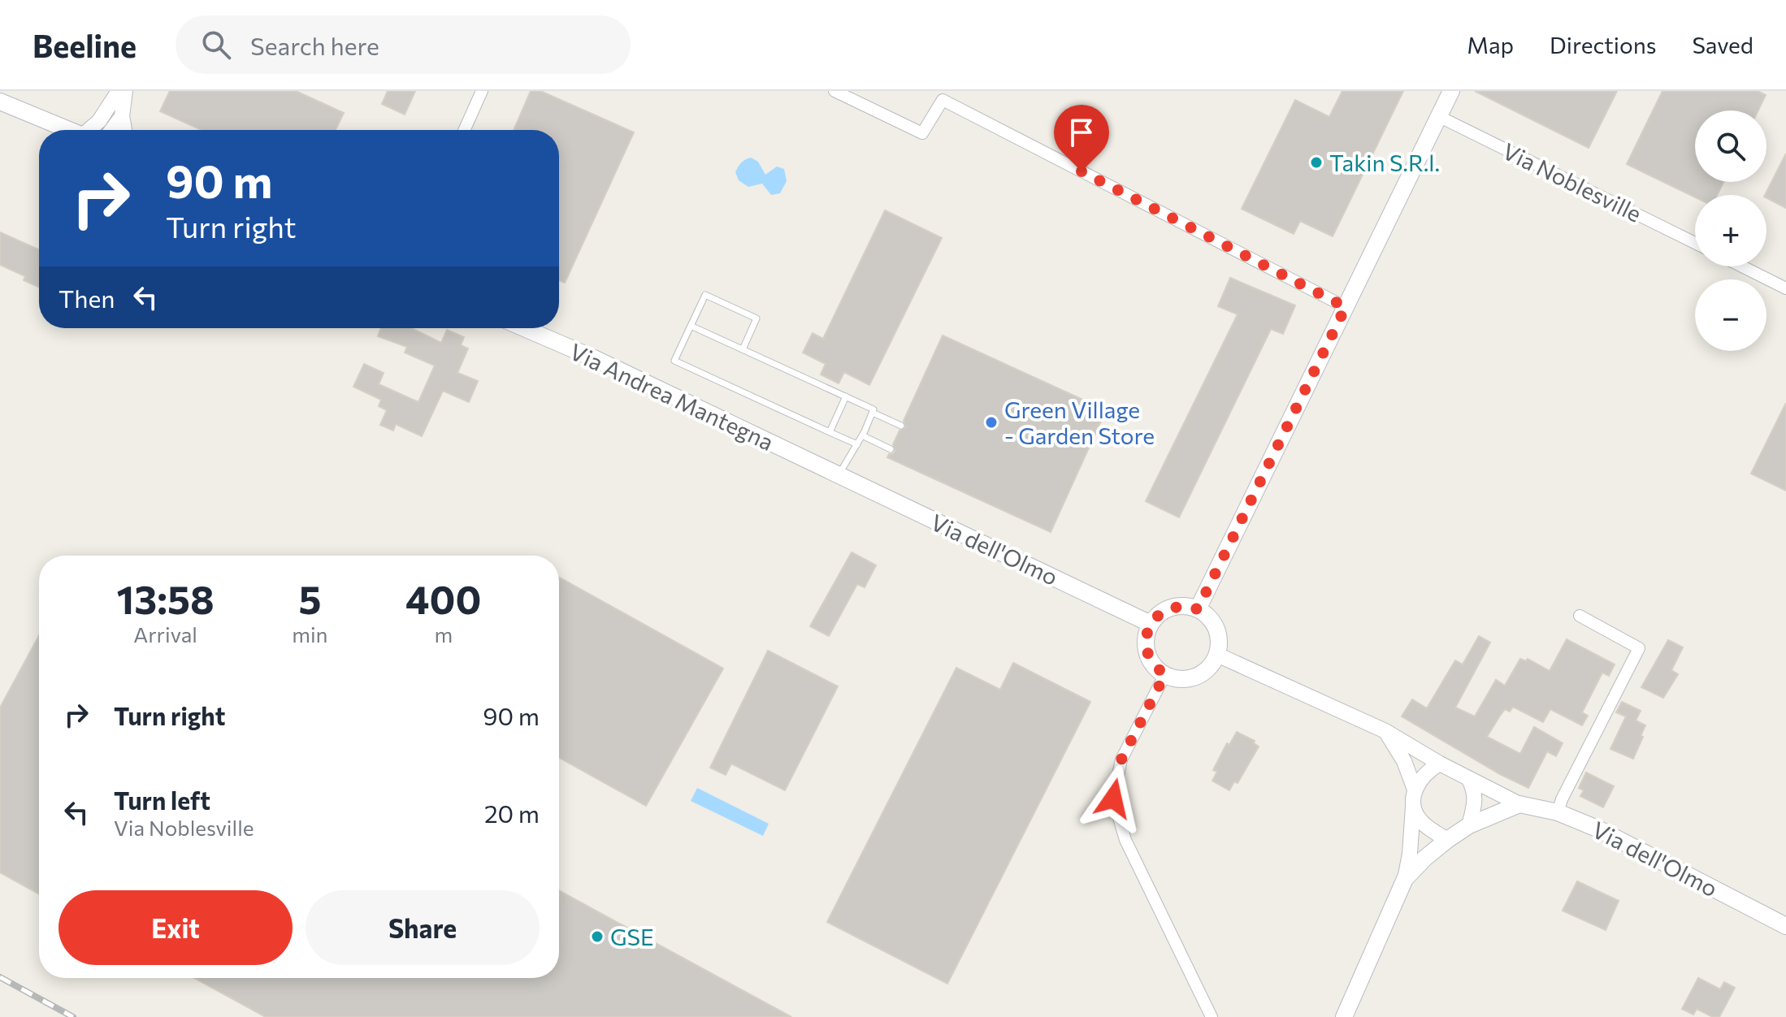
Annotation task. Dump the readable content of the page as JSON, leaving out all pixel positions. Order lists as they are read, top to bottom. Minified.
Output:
{"streets":{"main road":["Via Andrea Mantegna","Via dell'Olmo"],"street":["Via Noblesville"]},"crossings":[["Via Andrea Mantegna","Via dell'Olmo"]],"places":["Takin S.R.l.","Green Village - Garden Store","GSE"],"page":{"header":"Beeline","search":"Search here","nav":["Map","Directions","Saved"],"map_buttons":["+","−"],"turn":["90 m","Turn right"],"then":"Then","eta":["13:58","Arrival","5","min","400","m"],"list":[{"name":"Turn right","value":"90 m"},{"name":"Turn left","note":"Via Noblesville","value":"20 m"}],"buttons":["Exit","Share"]}}
